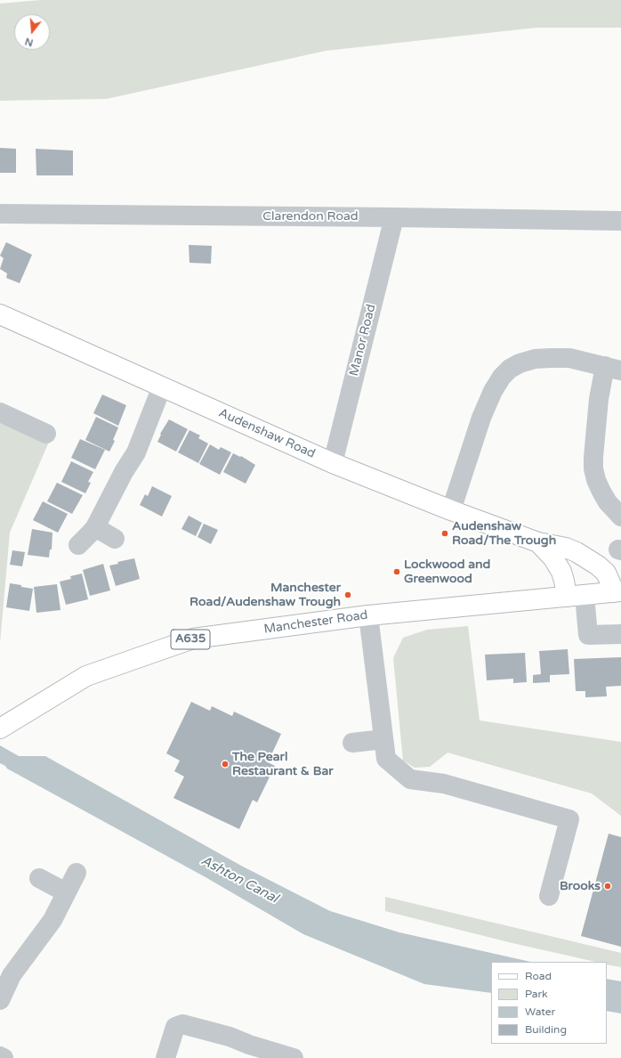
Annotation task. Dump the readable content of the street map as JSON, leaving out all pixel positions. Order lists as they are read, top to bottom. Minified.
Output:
{"streets":{"main road":["Audenshaw Road","Manchester Road","A635"],"street":["Clarendon Road","Manor Road"]},"crossings":[["Clarendon Road","Manor Road"],["Manor Road","Audenshaw Road"],["Audenshaw Road","Manchester Road"]],"water":["Ashton Canal"],"places":["Audenshaw Road/The Trough","Lockwood and Greenwood","Manchester Road/Audenshaw Trough","The Pearl Restaurant & Bar","Brooks"],"legend":["Road","Park","Water","Building"],"north":"bottom"}
